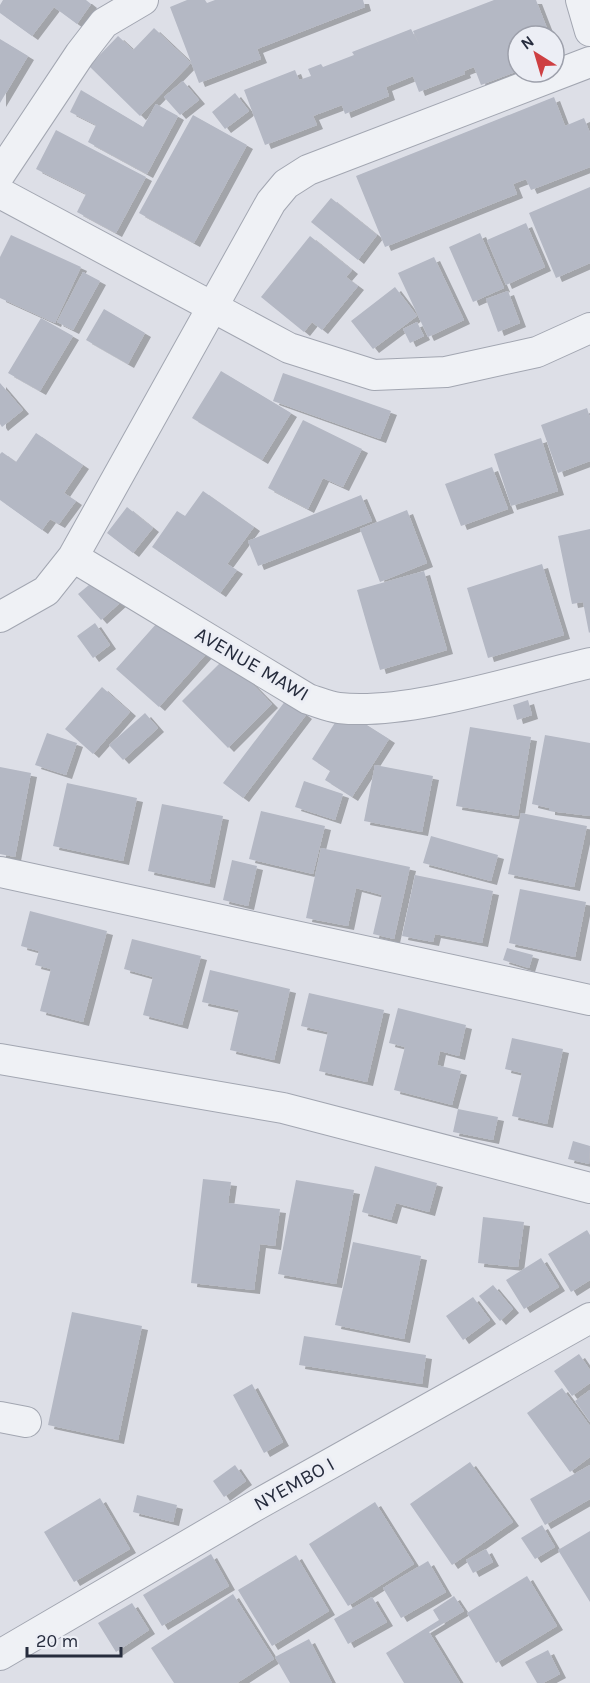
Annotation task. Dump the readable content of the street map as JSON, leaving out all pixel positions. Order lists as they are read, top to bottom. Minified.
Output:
{"streets":{"street":["AVENUE MAWI","NYEMBO I"]},"scale_bar":"20 m","north":"top left"}
